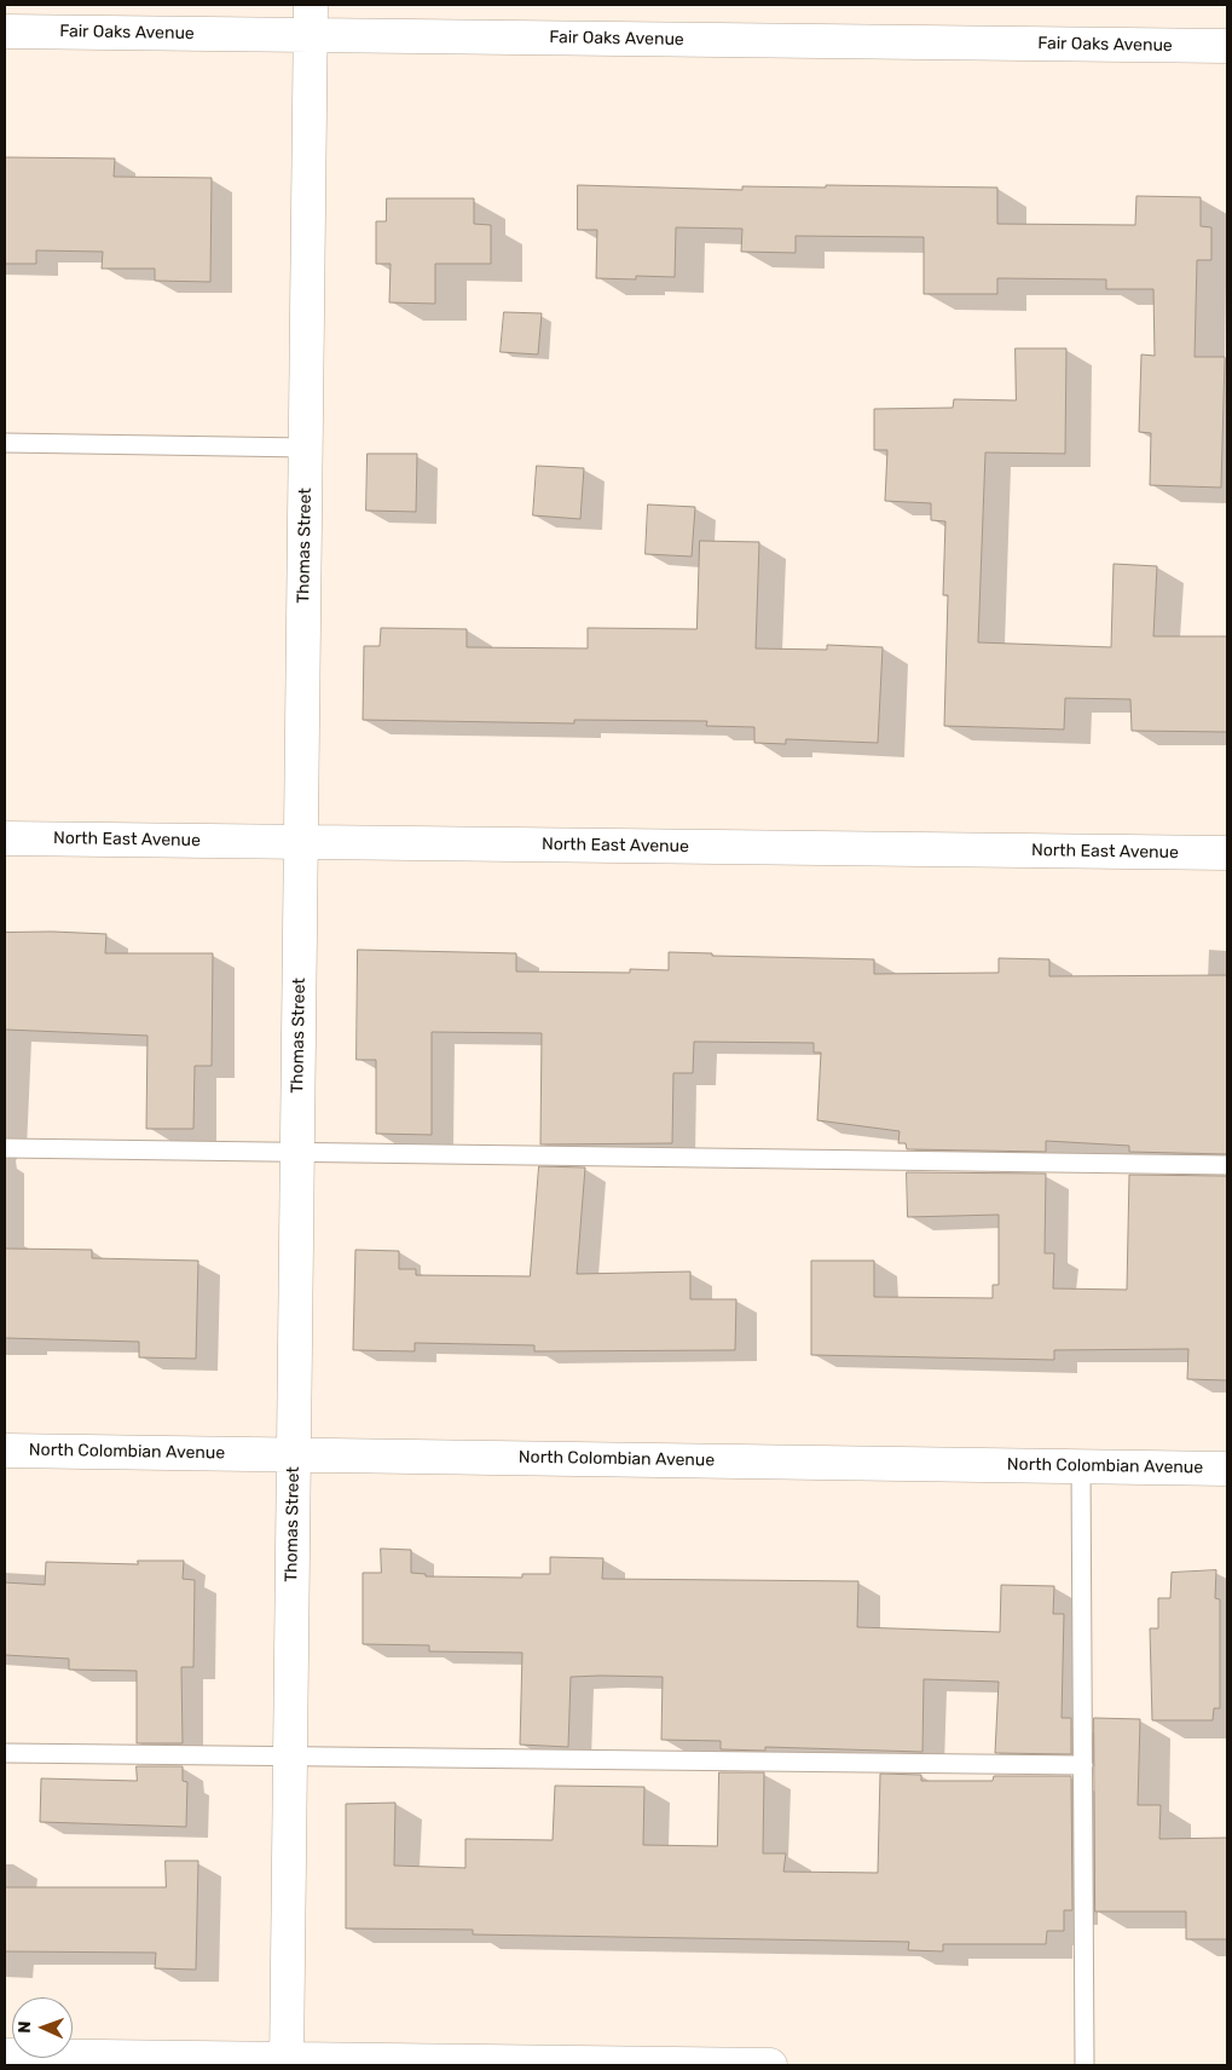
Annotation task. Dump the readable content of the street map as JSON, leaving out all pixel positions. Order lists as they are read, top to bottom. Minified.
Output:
{"streets":{"street":["Fair Oaks Avenue","Thomas Street","North East Avenue","North Colombian Avenue"]},"crossings":[["Fair Oaks Avenue","Thomas Street"],["Thomas Street","North East Avenue"],["Thomas Street","North Colombian Avenue"]],"north":"left"}
